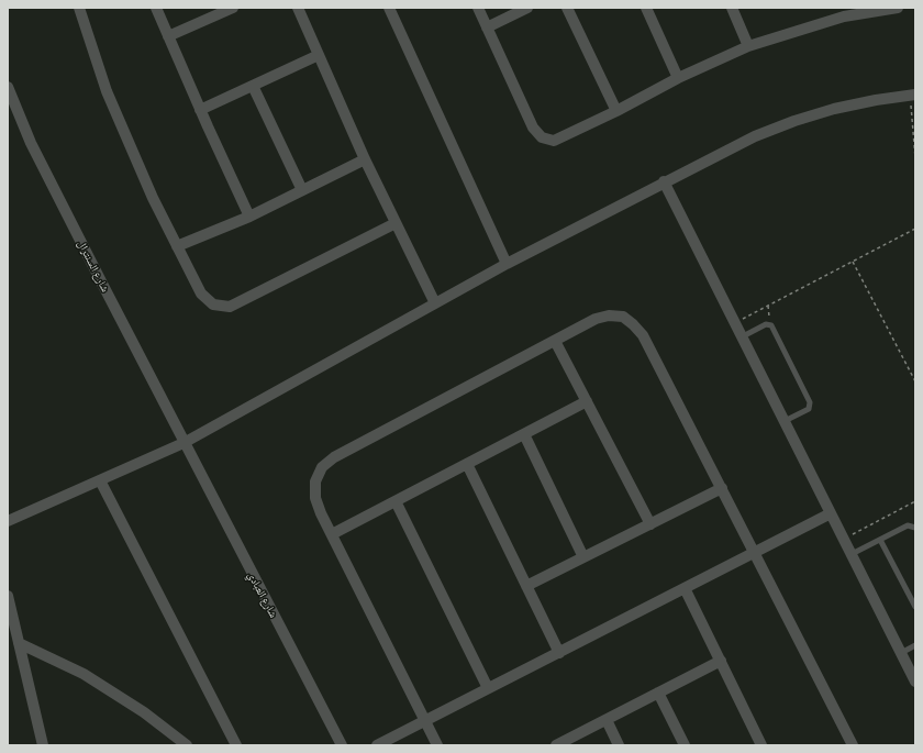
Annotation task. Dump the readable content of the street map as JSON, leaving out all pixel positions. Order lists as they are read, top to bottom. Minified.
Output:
{"streets":{"street":["شارع السنترال","شارع العبادي"]},"crossings":[["شارع السنترال","شارع العبادي"]]}
